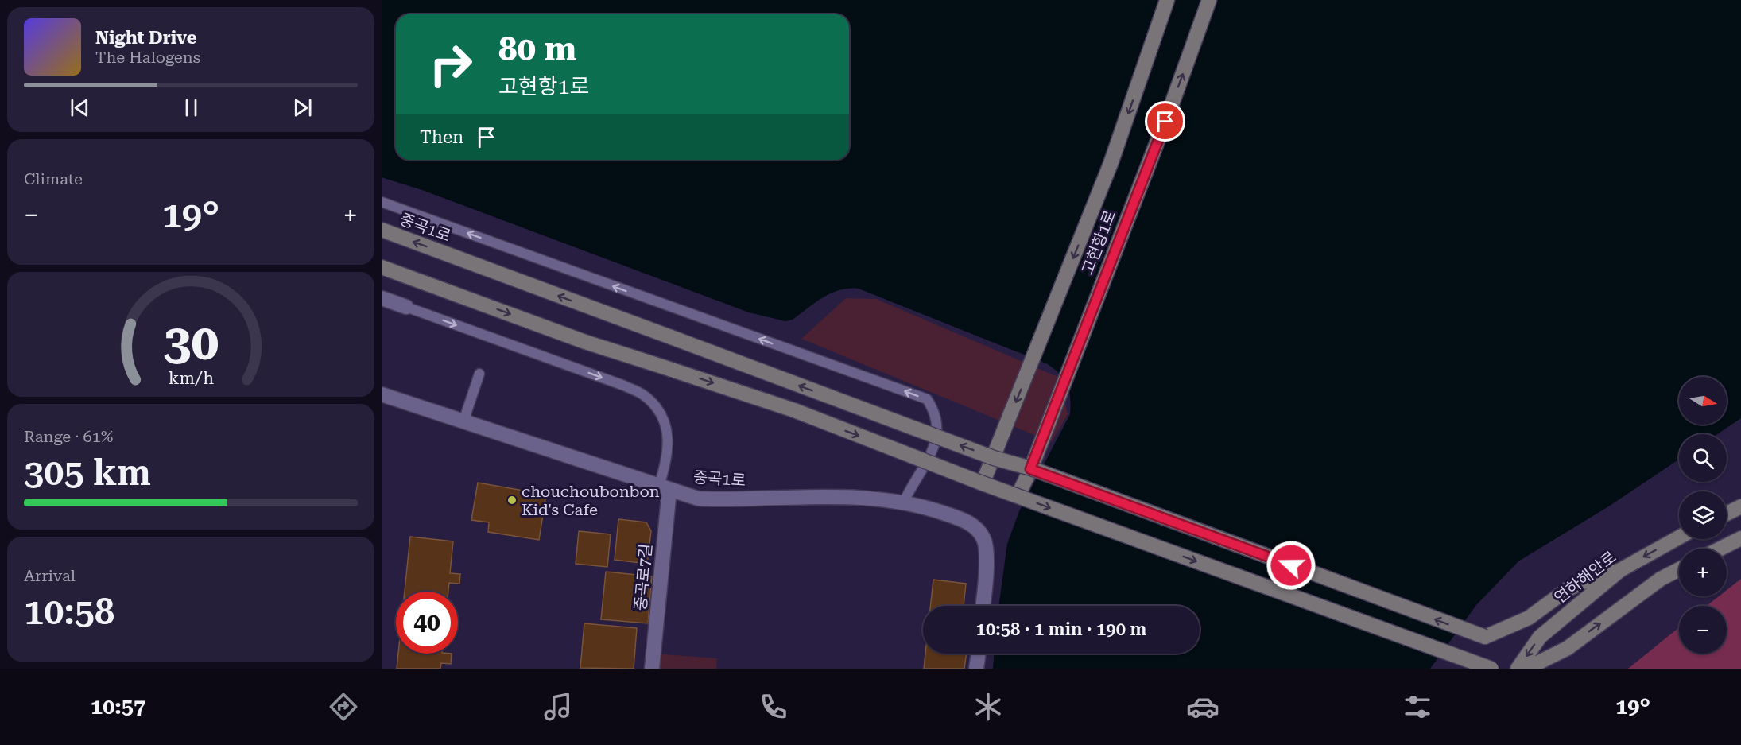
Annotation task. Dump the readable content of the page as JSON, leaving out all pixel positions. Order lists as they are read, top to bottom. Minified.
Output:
{"streets":{"street":["중곡1로","고현항1로","중곡로7길","연하해안로"]},"crossings":[["중곡1로","고현항1로"],["중곡1로","중곡로7길"],["중곡1로","연하해안로"]],"places":["chouchoubonbon Kid's Cafe"],"north":"right","page":{"turn":["80 m","고현항1로"],"song":["Night Drive","The Halogens"],"then":"Then","tile":["Climate",["Range · 61%","305 km"],["Arrival","10:58"]],"heat":["−","19°","+"],"map_buttons":["+","−"],"limit":"40","trip":"10:58 · 1 min · 190 m","tabs":["10:57","19°"],"gauge":["30","km/h"]}}
